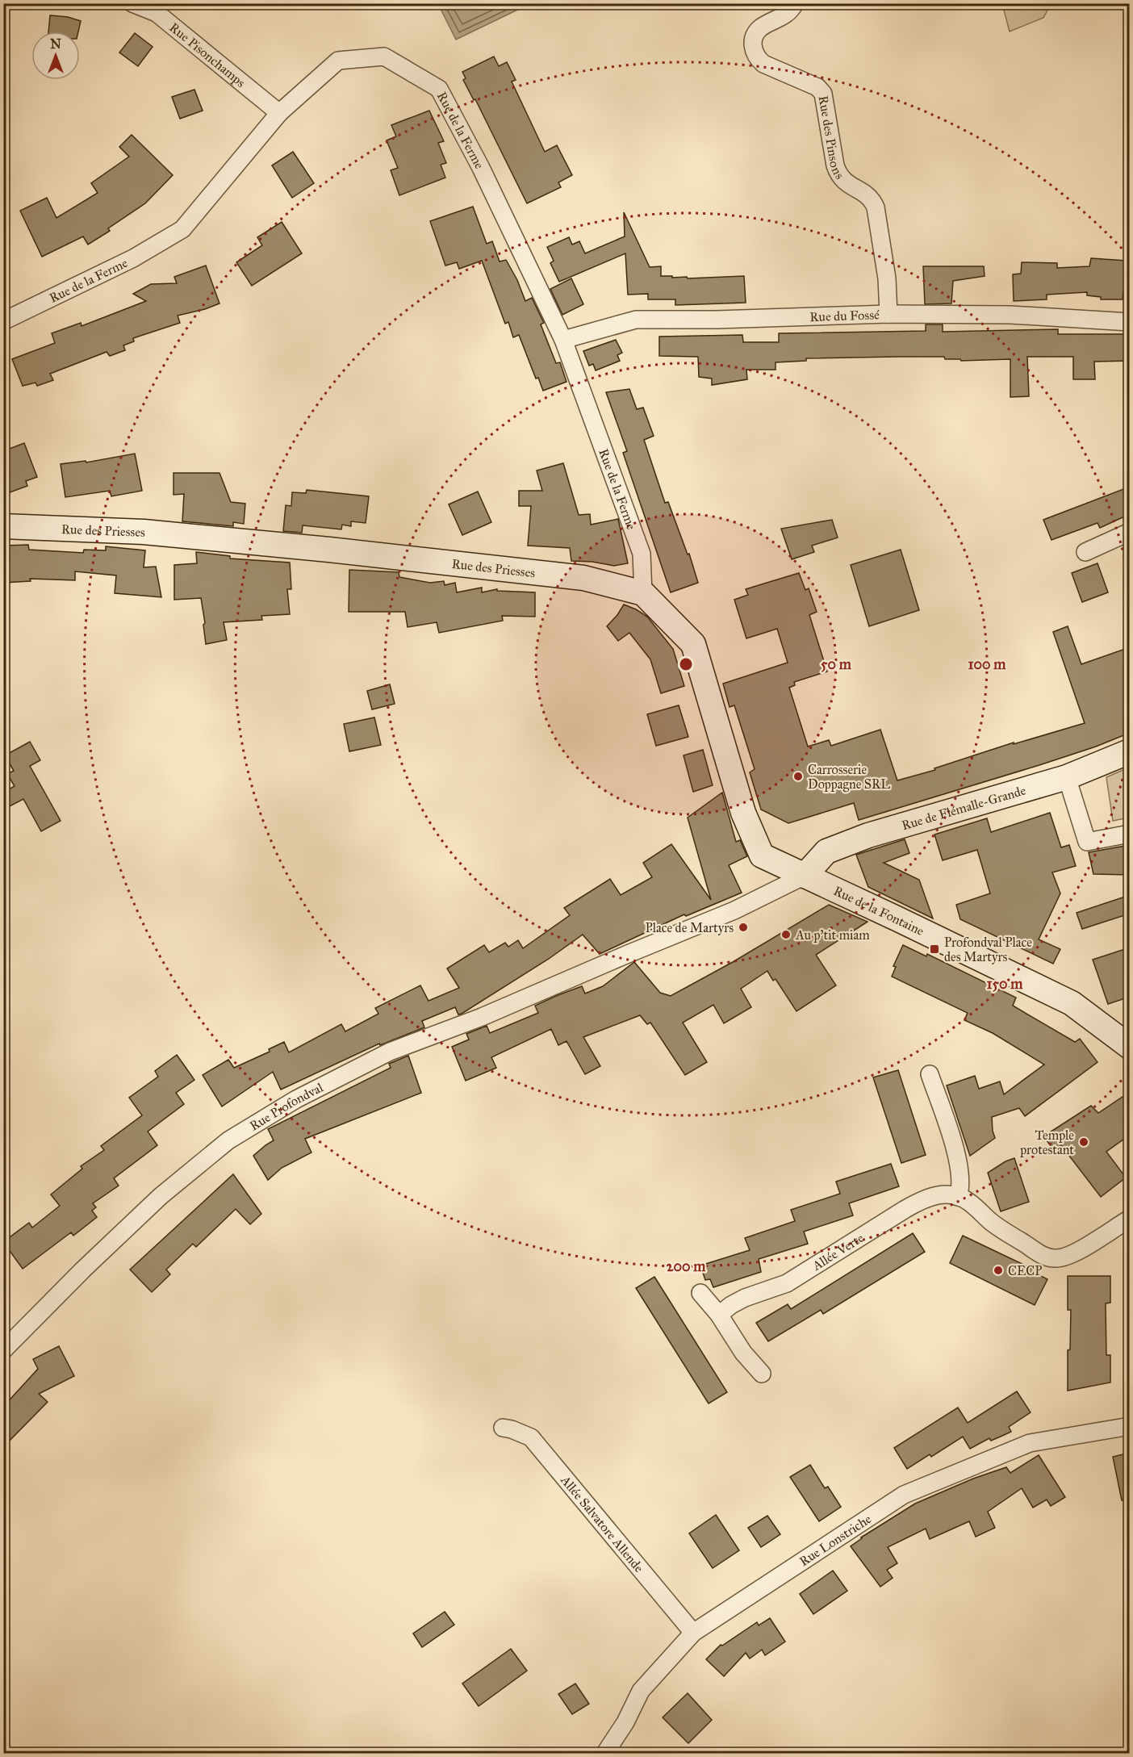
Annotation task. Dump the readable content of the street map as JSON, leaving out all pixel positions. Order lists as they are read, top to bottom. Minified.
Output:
{"streets":{"street":["Rue Pisonchamps","Rue de la Ferme","Rue des Pinsons","Rue du Fossé","Rue des Priesses","Rue de Flémalle-Grande","Rue de la Fontaine","Rue Profondval","Allée Verte","Allée Salvatore Allende","Rue Lonstriche"]},"crossings":[["Rue Pisonchamps","Rue de la Ferme"],["Rue de la Ferme","Rue du Fossé"],["Rue de la Ferme","Rue des Priesses"],["Rue des Pinsons","Rue du Fossé"],["Rue de Flémalle-Grande","Rue de la Fontaine"],["Rue de Flémalle-Grande","Rue Profondval"],["Rue de la Fontaine","Rue Profondval"],["Allée Salvatore Allende","Rue Lonstriche"]],"places":{"other":["Carrosserie Doppagne SRL","Place de Martyrs","Au p'tit miam","Temple protestant","CECP"],"transit":["Profondval Place des Martyrs"]},"north":"top","rings":["50 m","100 m","150 m","200 m"]}
